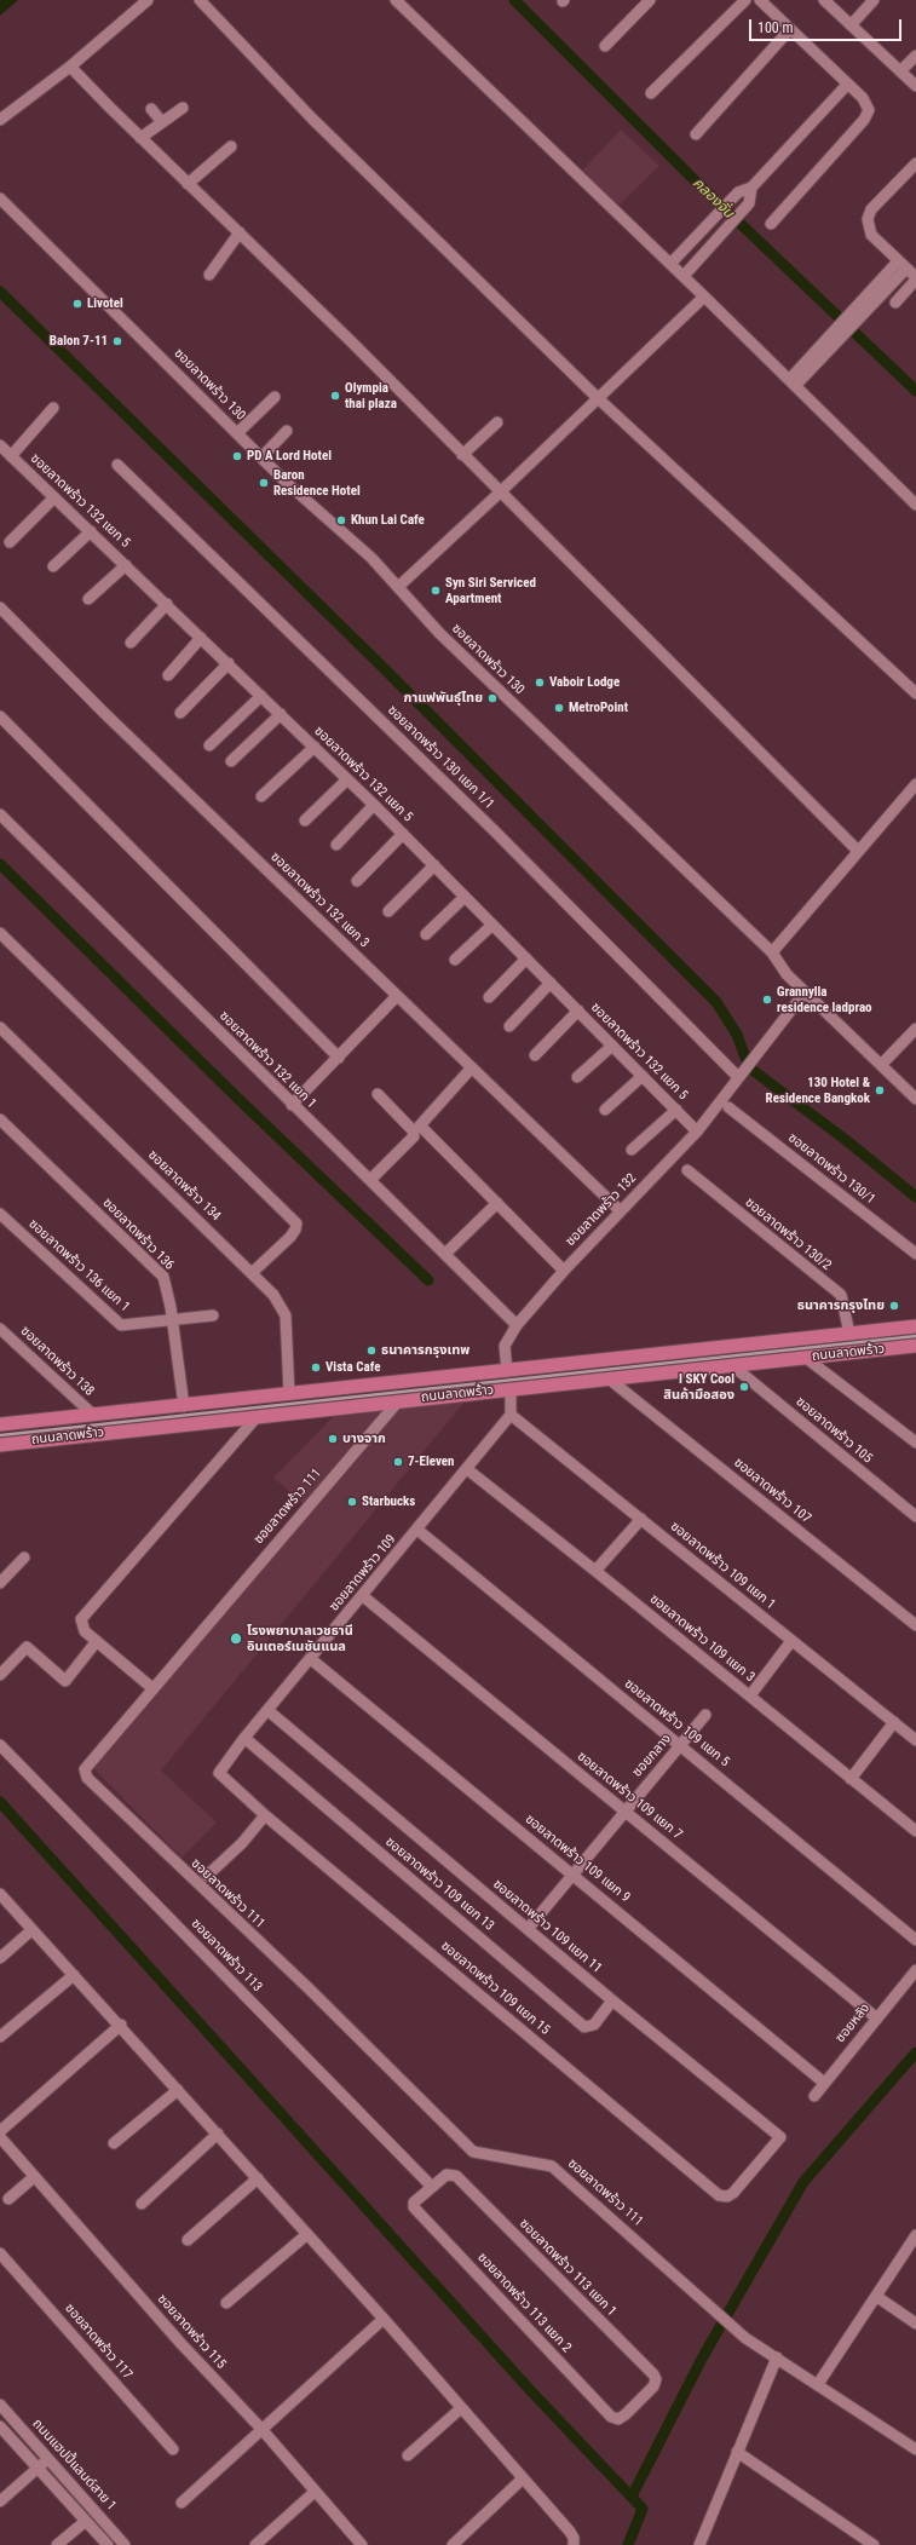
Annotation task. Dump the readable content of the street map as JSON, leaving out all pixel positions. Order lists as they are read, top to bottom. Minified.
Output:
{"streets":{"main road":["ถนนลาดพร้าว"],"street":["ซอยลาดพร้าว 130","ซอยลาดพร้าว 132 แยก 5","ซอยลาดพร้าว 130 แยก 1/1","ซอยลาดพร้าว 132 แยก 3","ซอยลาดพร้าว 132 แยก 1","ซอยลาดพร้าว 130/1","ซอยลาดพร้าว 134","ซอยลาดพร้าว 132","ซอยลาดพร้าว 136","ซอยลาดพร้าว 130/2","ซอยลาดพร้าว 136 แยก 1","ซอยลาดพร้าว 138","ซอยลาดพร้าว 105","ซอยลาดพร้าว 107","ซอยลาดพร้าว 111","ซอยลาดพร้าว 109 แยก 1","ซอยลาดพร้าว 109","ซอยลาดพร้าว 109 แยก 3","ซอยลาดพร้าว 109 แยก 5","ซอยกลาง","ซอยลาดพร้าว 109 แยก 7","ซอยลาดพร้าว 109 แยก 9","ซอยลาดพร้าว 109 แยก 13","ซอยลาดพร้าว 109 แยก 11","ซอยลาดพร้าว 113","ซอยลาดพร้าว 109 แยก 15","ซอยหลัง","ซอยลาดพร้าว 113 แยก 1","ซอยลาดพร้าว 113 แยก 2","ซอยลาดพร้าว 115","ซอยลาดพร้าว 117","ถนนแฮปปี้แลนด์สาย 1"]},"crossings":[["ซอยลาดพร้าว 130","ซอยลาดพร้าว 132"],["ซอยลาดพร้าว 132 แยก 5","ซอยลาดพร้าว 132"],["ซอยลาดพร้าว 130 แยก 1/1","ซอยลาดพร้าว 132"],["ซอยลาดพร้าว 132 แยก 3","ซอยลาดพร้าว 132"],["ซอยลาดพร้าว 132 แยก 1","ซอยลาดพร้าว 132"],["ซอยลาดพร้าว 134","ถนนลาดพร้าว"],["ซอยลาดพร้าว 132","ถนนลาดพร้าว"],["ซอยลาดพร้าว 136","ซอยลาดพร้าว 136 แยก 1"],["ซอยลาดพร้าว 136","ถนนลาดพร้าว"],["ซอยลาดพร้าว 130/2","ถนนลาดพร้าว"],["ถนนลาดพร้าว","ซอยลาดพร้าว 138"],["ถนนลาดพร้าว","ซอยลาดพร้าว 105"],["ถนนลาดพร้าว","ซอยลาดพร้าว 107"],["ถนนลาดพร้าว","ซอยลาดพร้าว 111"],["ซอยลาดพร้าว 109 แยก 1","ซอยลาดพร้าว 109"],["ซอยลาดพร้าว 109","ซอยลาดพร้าว 109 แยก 3"],["ซอยลาดพร้าว 109","ซอยลาดพร้าว 109 แยก 5"],["ซอยลาดพร้าว 109","ซอยลาดพร้าว 109 แยก 7"],["ซอยลาดพร้าว 109","ซอยลาดพร้าว 109 แยก 9"],["ซอยลาดพร้าว 109","ซอยลาดพร้าว 109 แยก 13"],["ซอยลาดพร้าว 109","ซอยลาดพร้าว 109 แยก 11"],["ซอยลาดพร้าว 109","ซอยลาดพร้าว 109 แยก 15"],["ซอยลาดพร้าว 109 แยก 5","ซอยกลาง"],["ซอยกลาง","ซอยลาดพร้าว 109 แยก 7"],["ซอยกลาง","ซอยลาดพร้าว 109 แยก 9"],["ซอยกลาง","ซอยลาดพร้าว 109 แยก 11"],["ซอยลาดพร้าว 109 แยก 7","ซอยหลัง"],["ซอยลาดพร้าว 109 แยก 9","ซอยหลัง"],["ซอยลาดพร้าว 109 แยก 13","ซอยลาดพร้าว 109 แยก 11"],["ซอยลาดพร้าว 109 แยก 11","ซอยลาดพร้าว 109 แยก 15"],["ซอยลาดพร้าว 113","ซอยลาดพร้าว 113 แยก 1"],["ซอยลาดพร้าว 113","ซอยลาดพร้าว 113 แยก 2"],["ซอยลาดพร้าว 113 แยก 1","ซอยลาดพร้าว 113 แยก 2"]],"water":["คลองจั่น"],"places":["Livotel","Balon 7-11","Olympia thai plaza","PD A Lord Hotel","Baron Residence Hotel","Khun Lai Cafe","Syn Siri Serviced Apartment","Vaboir Lodge","กาแฟพันธุ์ไทย","MetroPoint","Grannylla residence ladprao","130 Hotel & Residence Bangkok","ธนาคารกรุงไทย","ธนาคารกรุงเทพ","Vista Cafe","I SKY Cool สินค้ามือสอง","บางจาก","7-Eleven","Starbucks","โรงพยาบาลเวชธานี อินเตอร์เนชันแนล"],"scale_bar":"100 m"}
